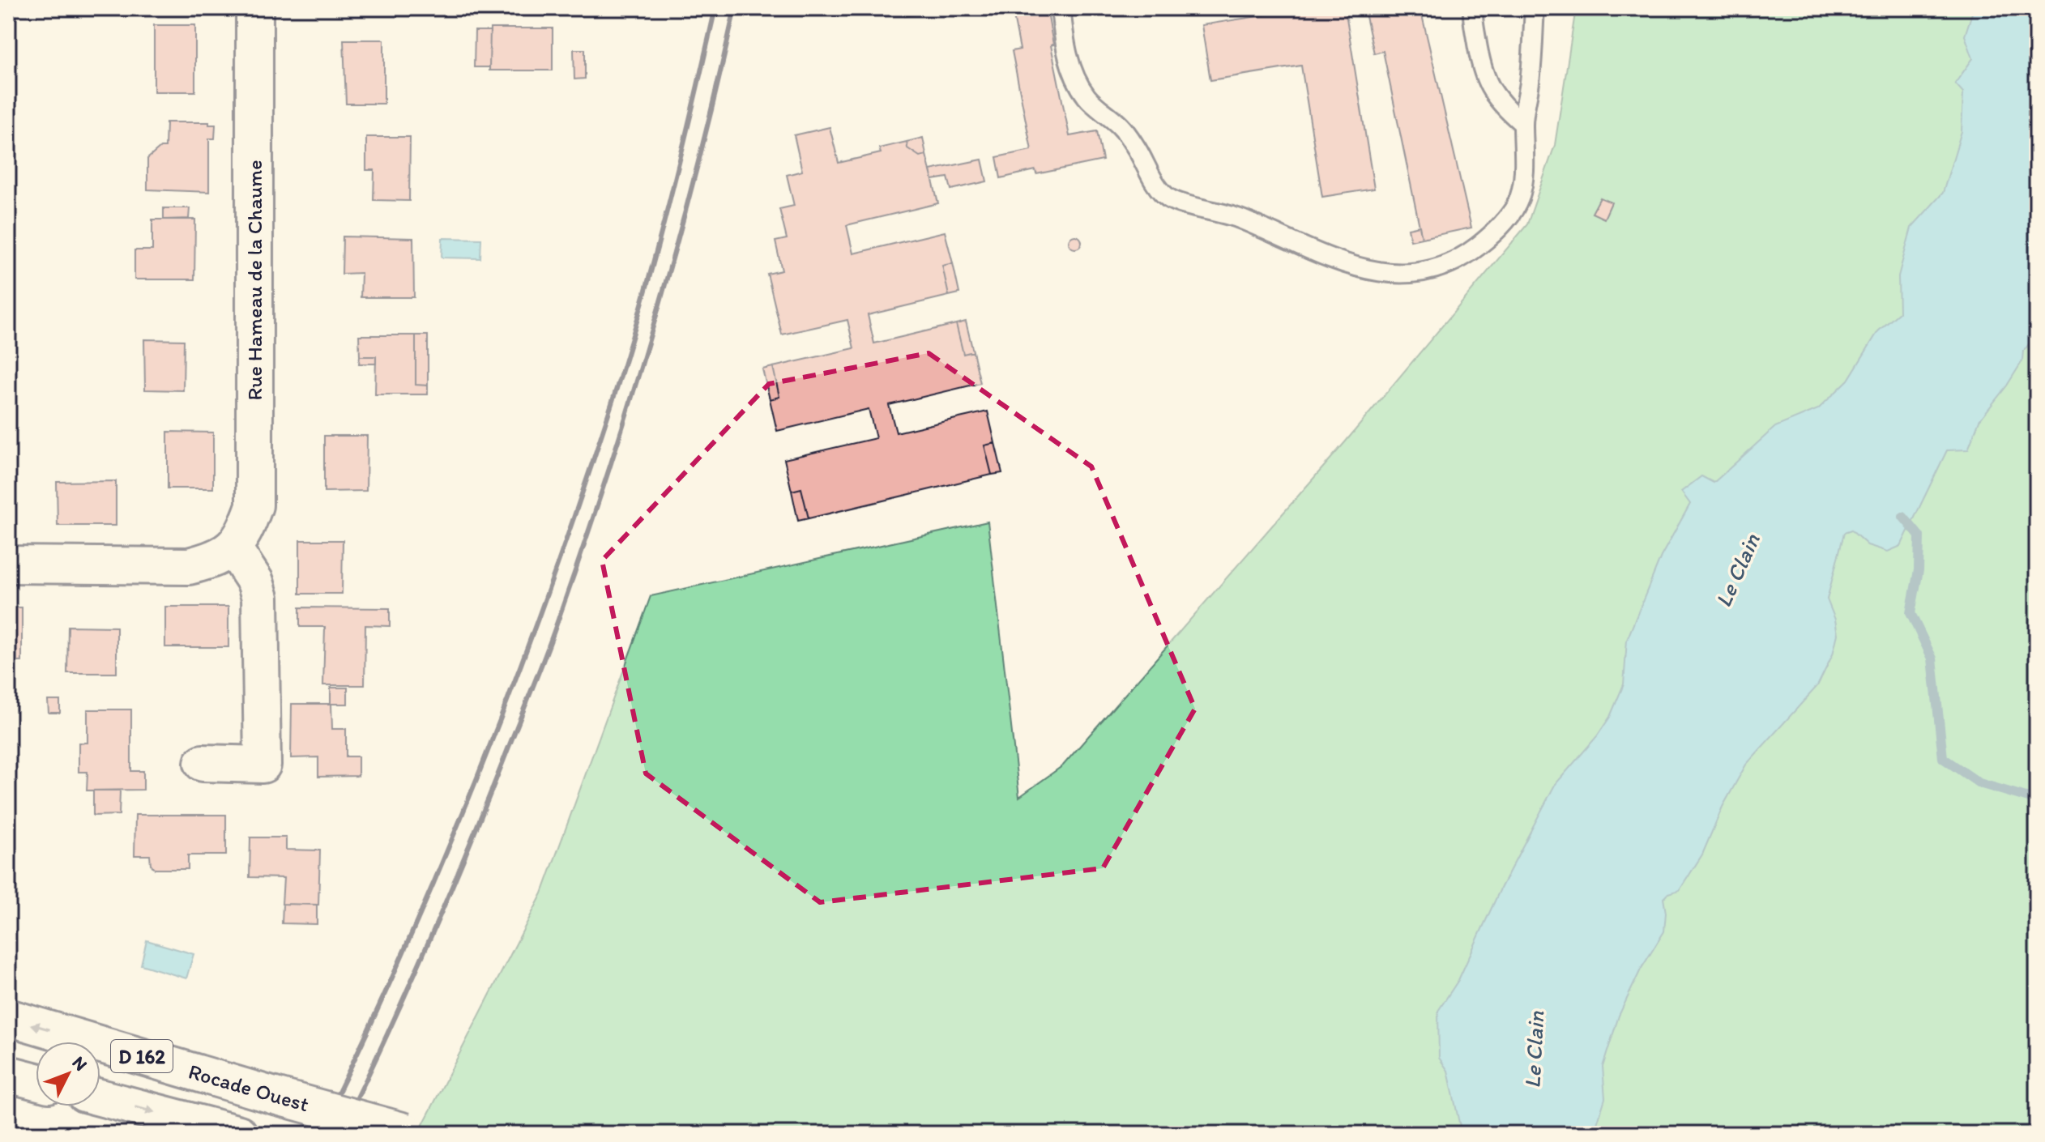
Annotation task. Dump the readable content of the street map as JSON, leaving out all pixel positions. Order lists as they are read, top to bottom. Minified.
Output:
{"streets":{"street":["Rue Hameau de la Chaume","D 162","Rocade Ouest"]},"water":["Le Clain"],"north":"top right"}
